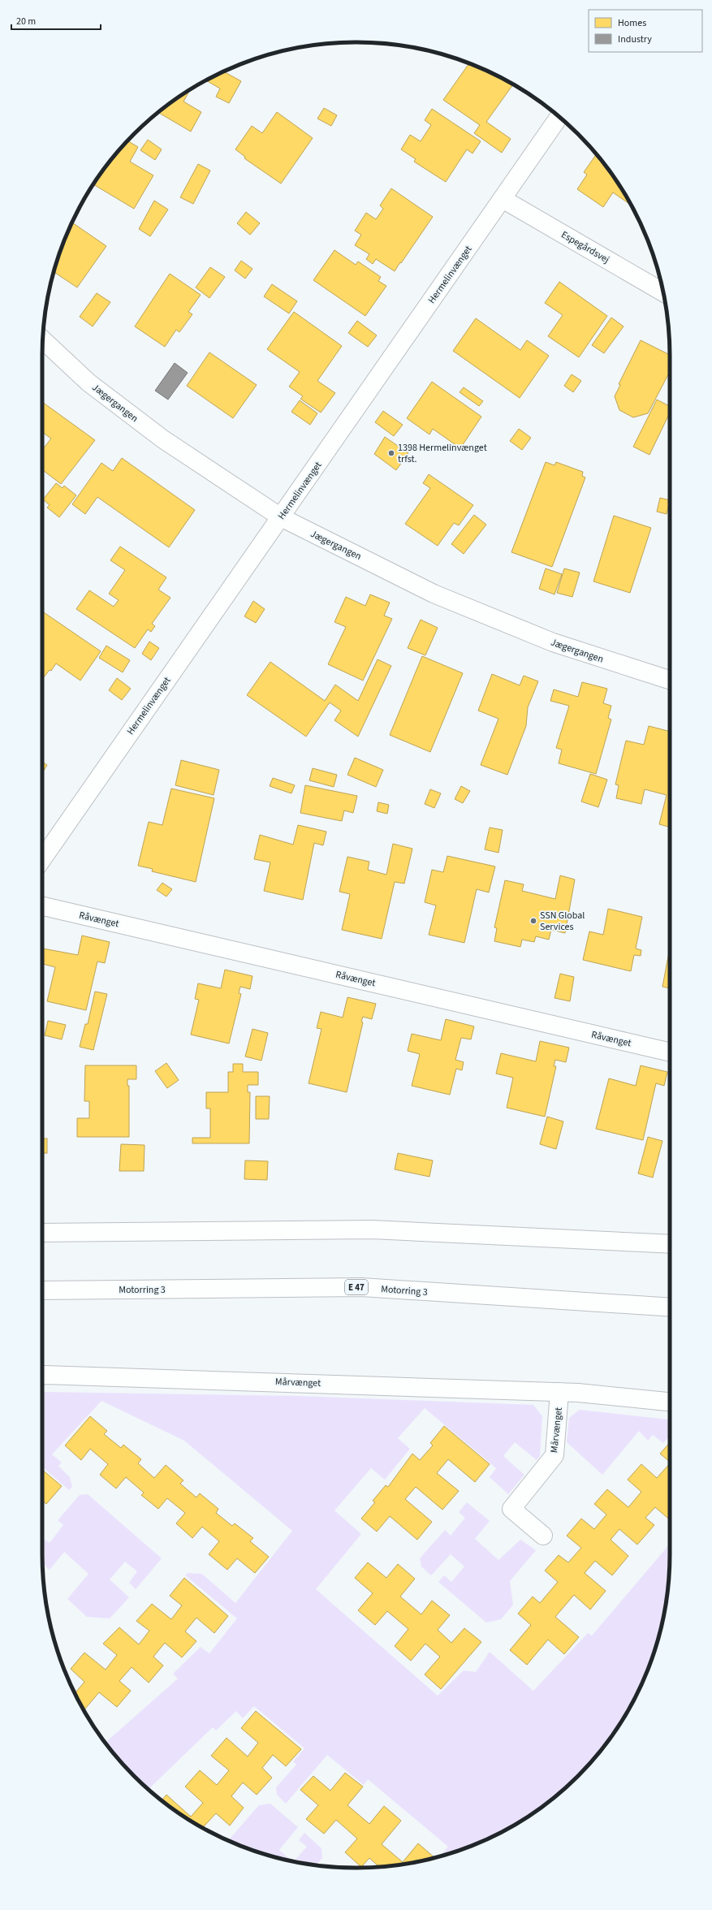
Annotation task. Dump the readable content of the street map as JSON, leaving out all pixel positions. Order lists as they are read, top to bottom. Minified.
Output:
{"streets":{"main road":["Espegårdsvej","Hermelinvænget","Jægergangen","Råvænget","E 47","Motorring 3","Mårvænget"]},"crossings":[["Espegårdsvej","Hermelinvænget"],["Hermelinvænget","Jægergangen"]],"places":["1398 Hermelinvænget trfst.","SSN Global Services"],"legend":["Homes","Industry"],"scale_bar":"20 m"}
